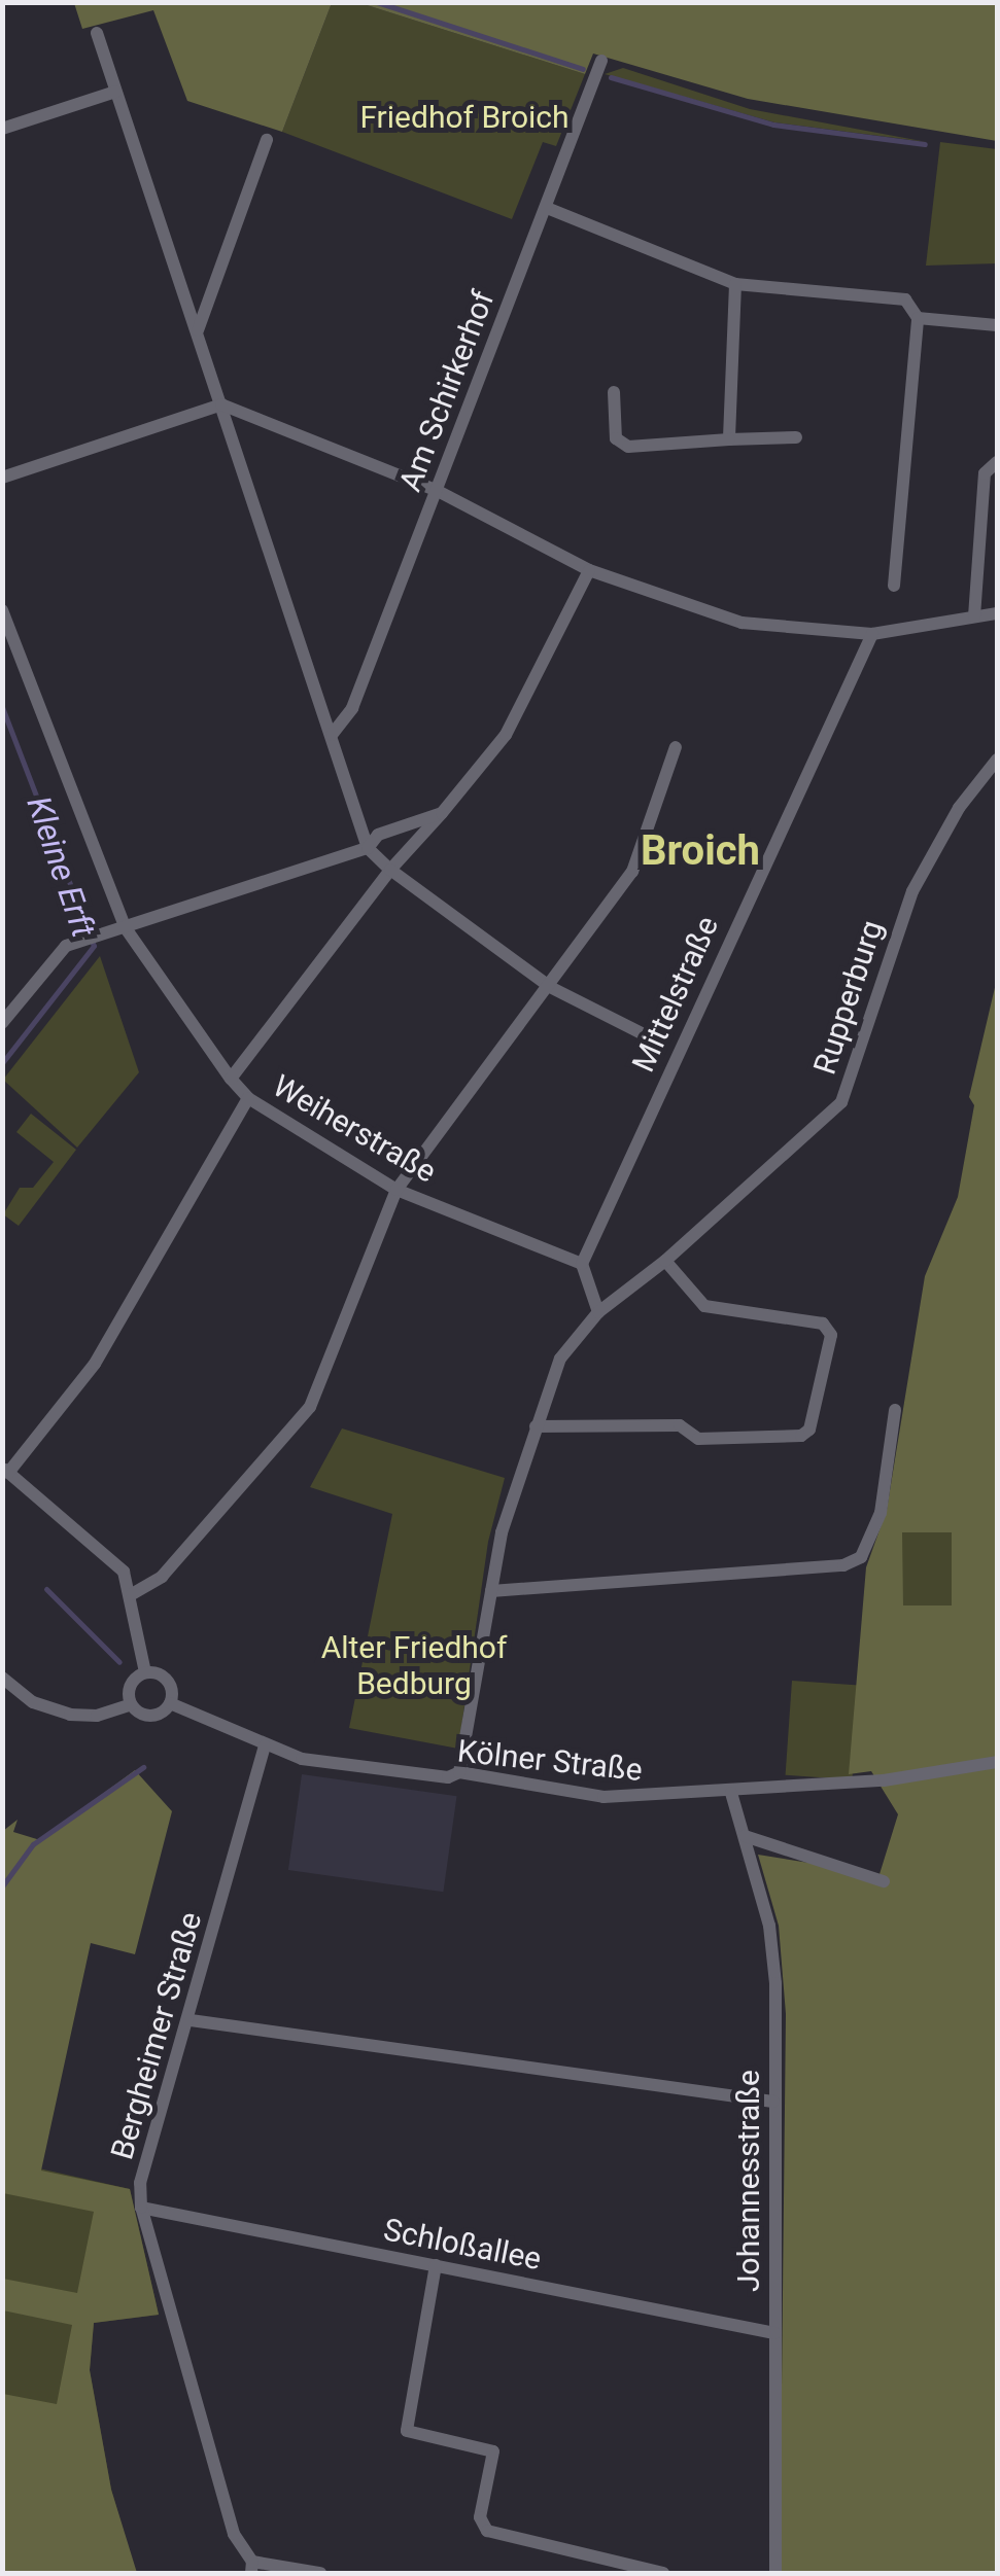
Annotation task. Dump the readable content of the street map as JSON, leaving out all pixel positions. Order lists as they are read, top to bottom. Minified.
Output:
{"streets":{"street":["Am Schirkerhof","Mittelstraße","Rupperburg","Weiherstraße","Kölner Straße","Bergheimer Straße","Johannesstraße","Schloßallee"]},"crossings":[["Mittelstraße","Weiherstraße"],["Rupperburg","Kölner Straße"],["Kölner Straße","Bergheimer Straße"],["Kölner Straße","Johannesstraße"],["Bergheimer Straße","Schloßallee"],["Johannesstraße","Schloßallee"]],"districts":["Broich"],"water":["Kleine Erft"],"parks":["Friedhof Broich","Alter Friedhof Bedburg"]}
